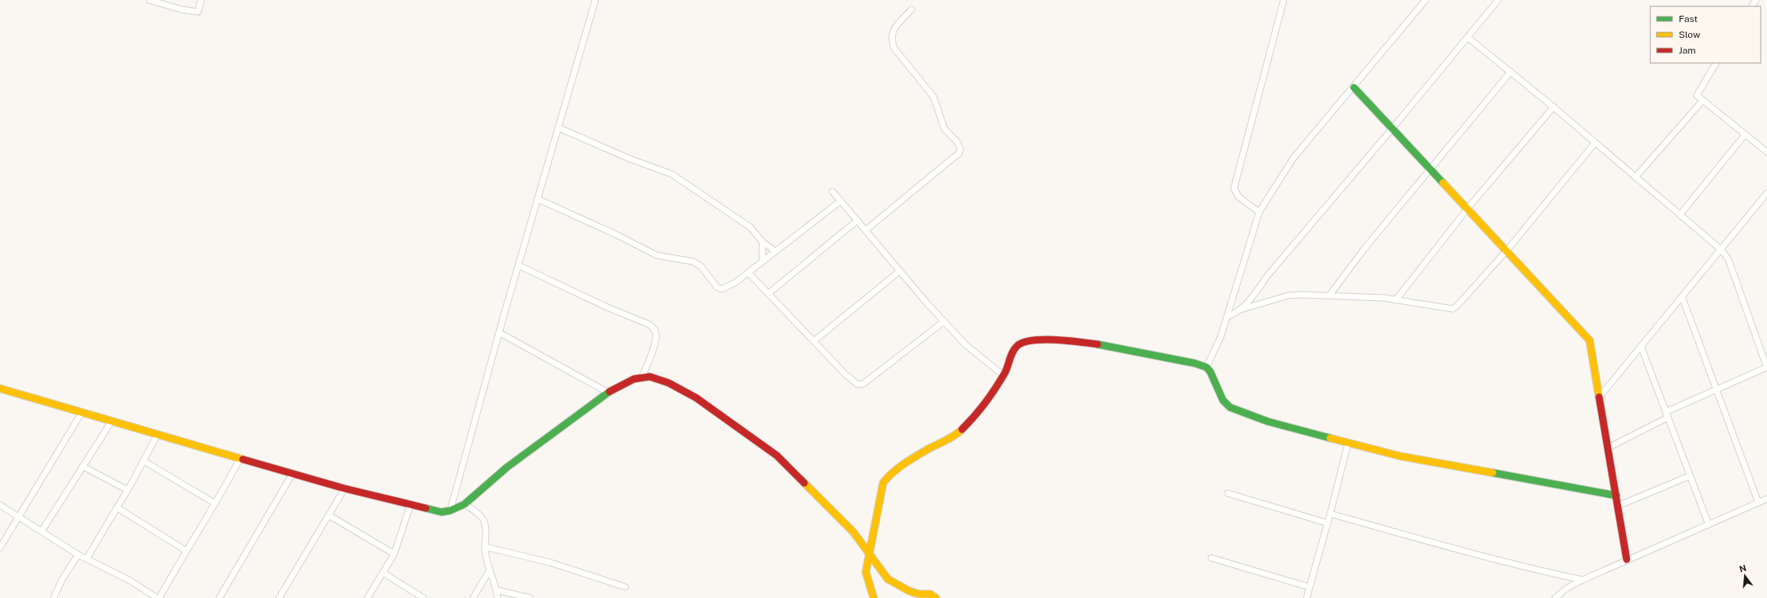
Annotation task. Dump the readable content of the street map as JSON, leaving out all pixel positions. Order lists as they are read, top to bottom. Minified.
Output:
{"legend":["Fast","Slow","Jam"],"north":"top"}
